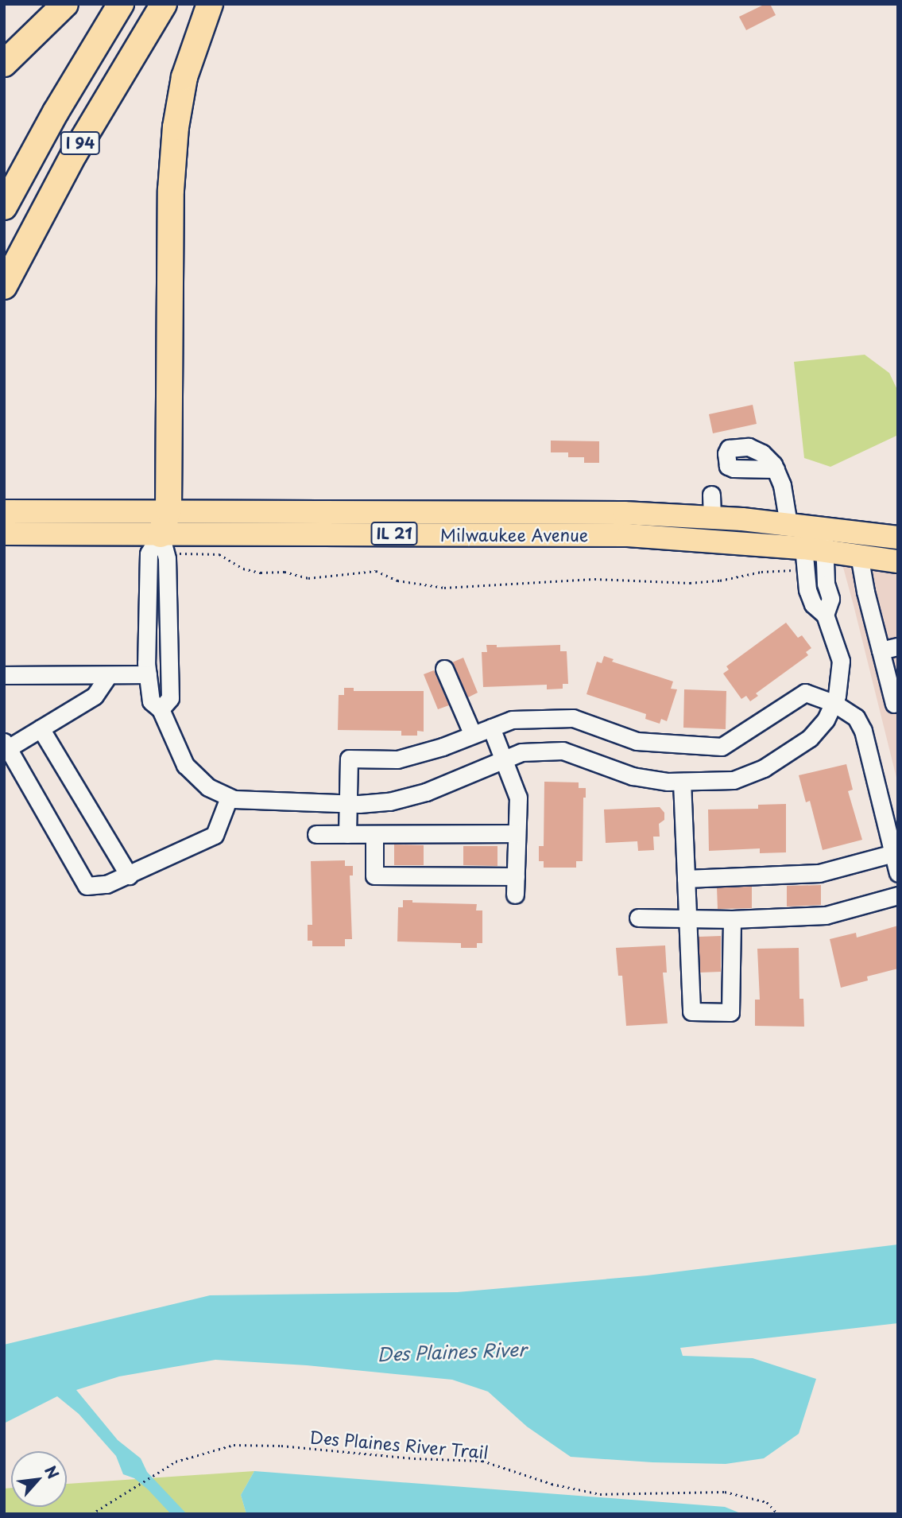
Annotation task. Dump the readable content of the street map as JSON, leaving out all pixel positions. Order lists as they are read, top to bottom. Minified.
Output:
{"streets":{"highway":["I 94"],"main road":["IL 21","Milwaukee Avenue"],"path":["Des Plaines River Trail"]},"water":["Des Plaines River"],"north":"top right"}
